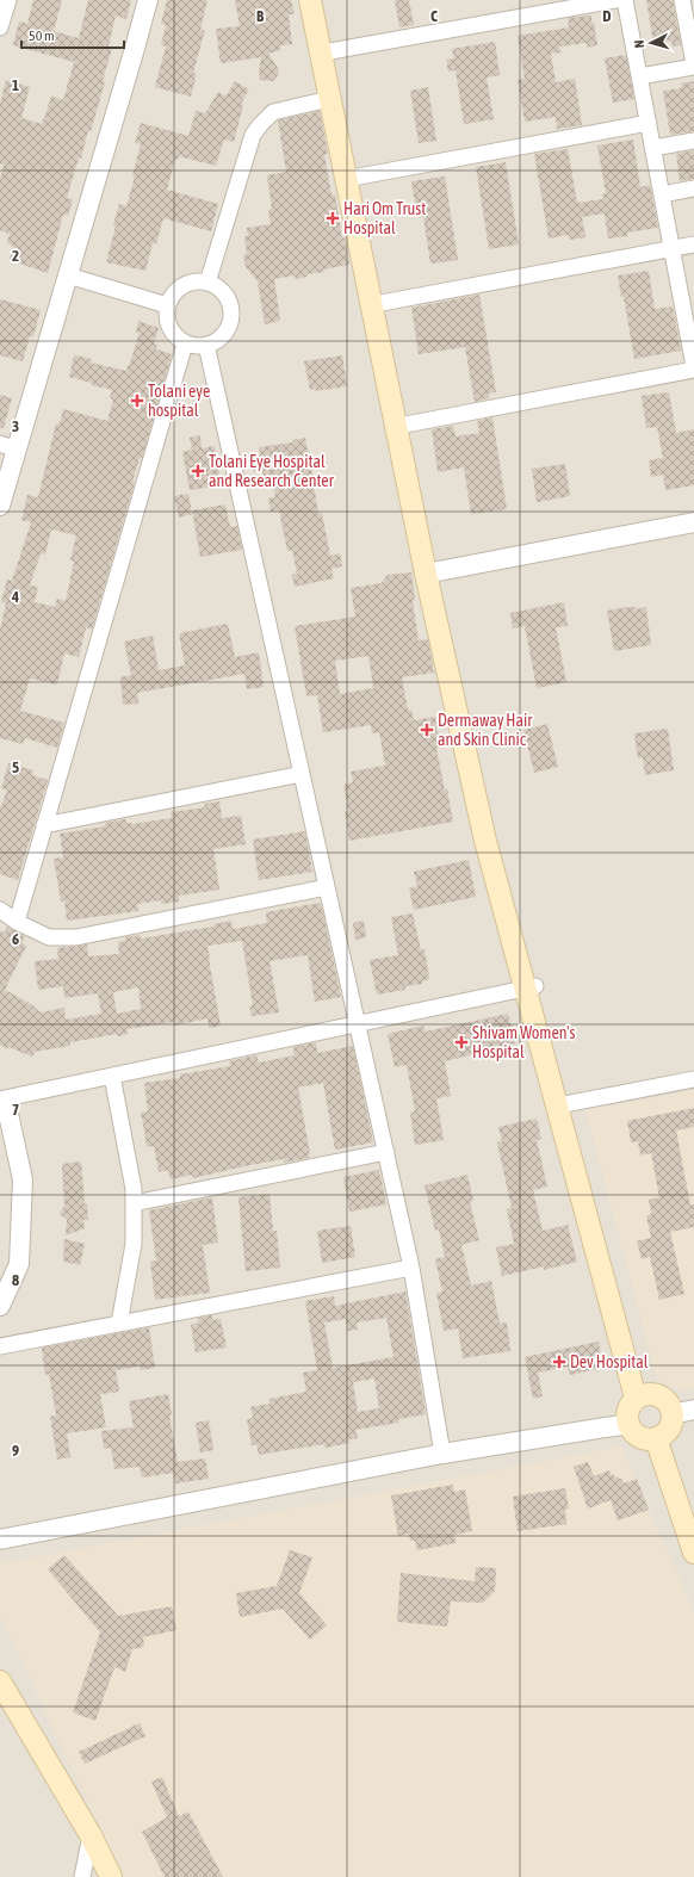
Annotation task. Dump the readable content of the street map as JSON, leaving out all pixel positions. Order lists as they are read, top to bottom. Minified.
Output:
{"places":{"health":["Hari Om Trust Hospital","Tolani eye hospital","Tolani Eye Hospital and Research Center","Dermaway Hair and Skin Clinic","Shivam Women's Hospital","Dev Hospital"]},"scale_bar":"50 m","north":"left","grid":{"columns":["B","C","D"],"rows":["1","2","3","4","5","6","7","8","9"]}}
